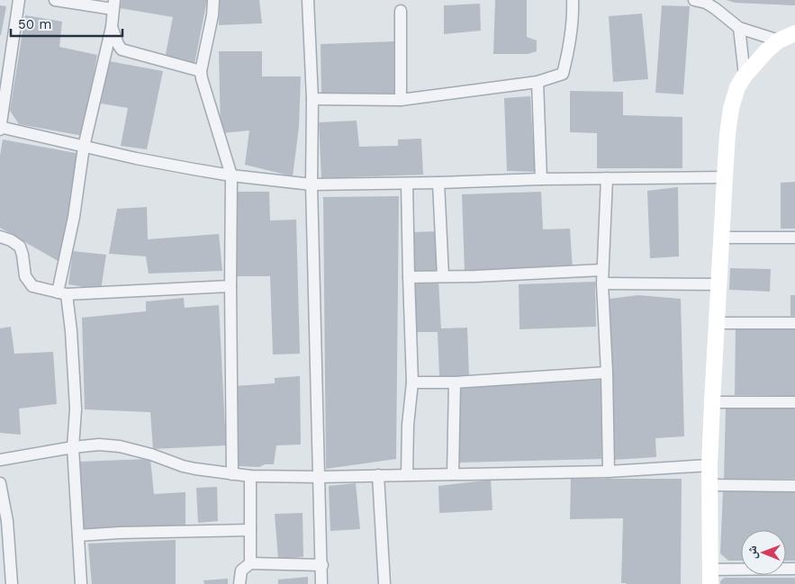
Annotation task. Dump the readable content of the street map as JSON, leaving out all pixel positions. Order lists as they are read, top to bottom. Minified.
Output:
{"scale_bar":"50 m","north":"left"}
